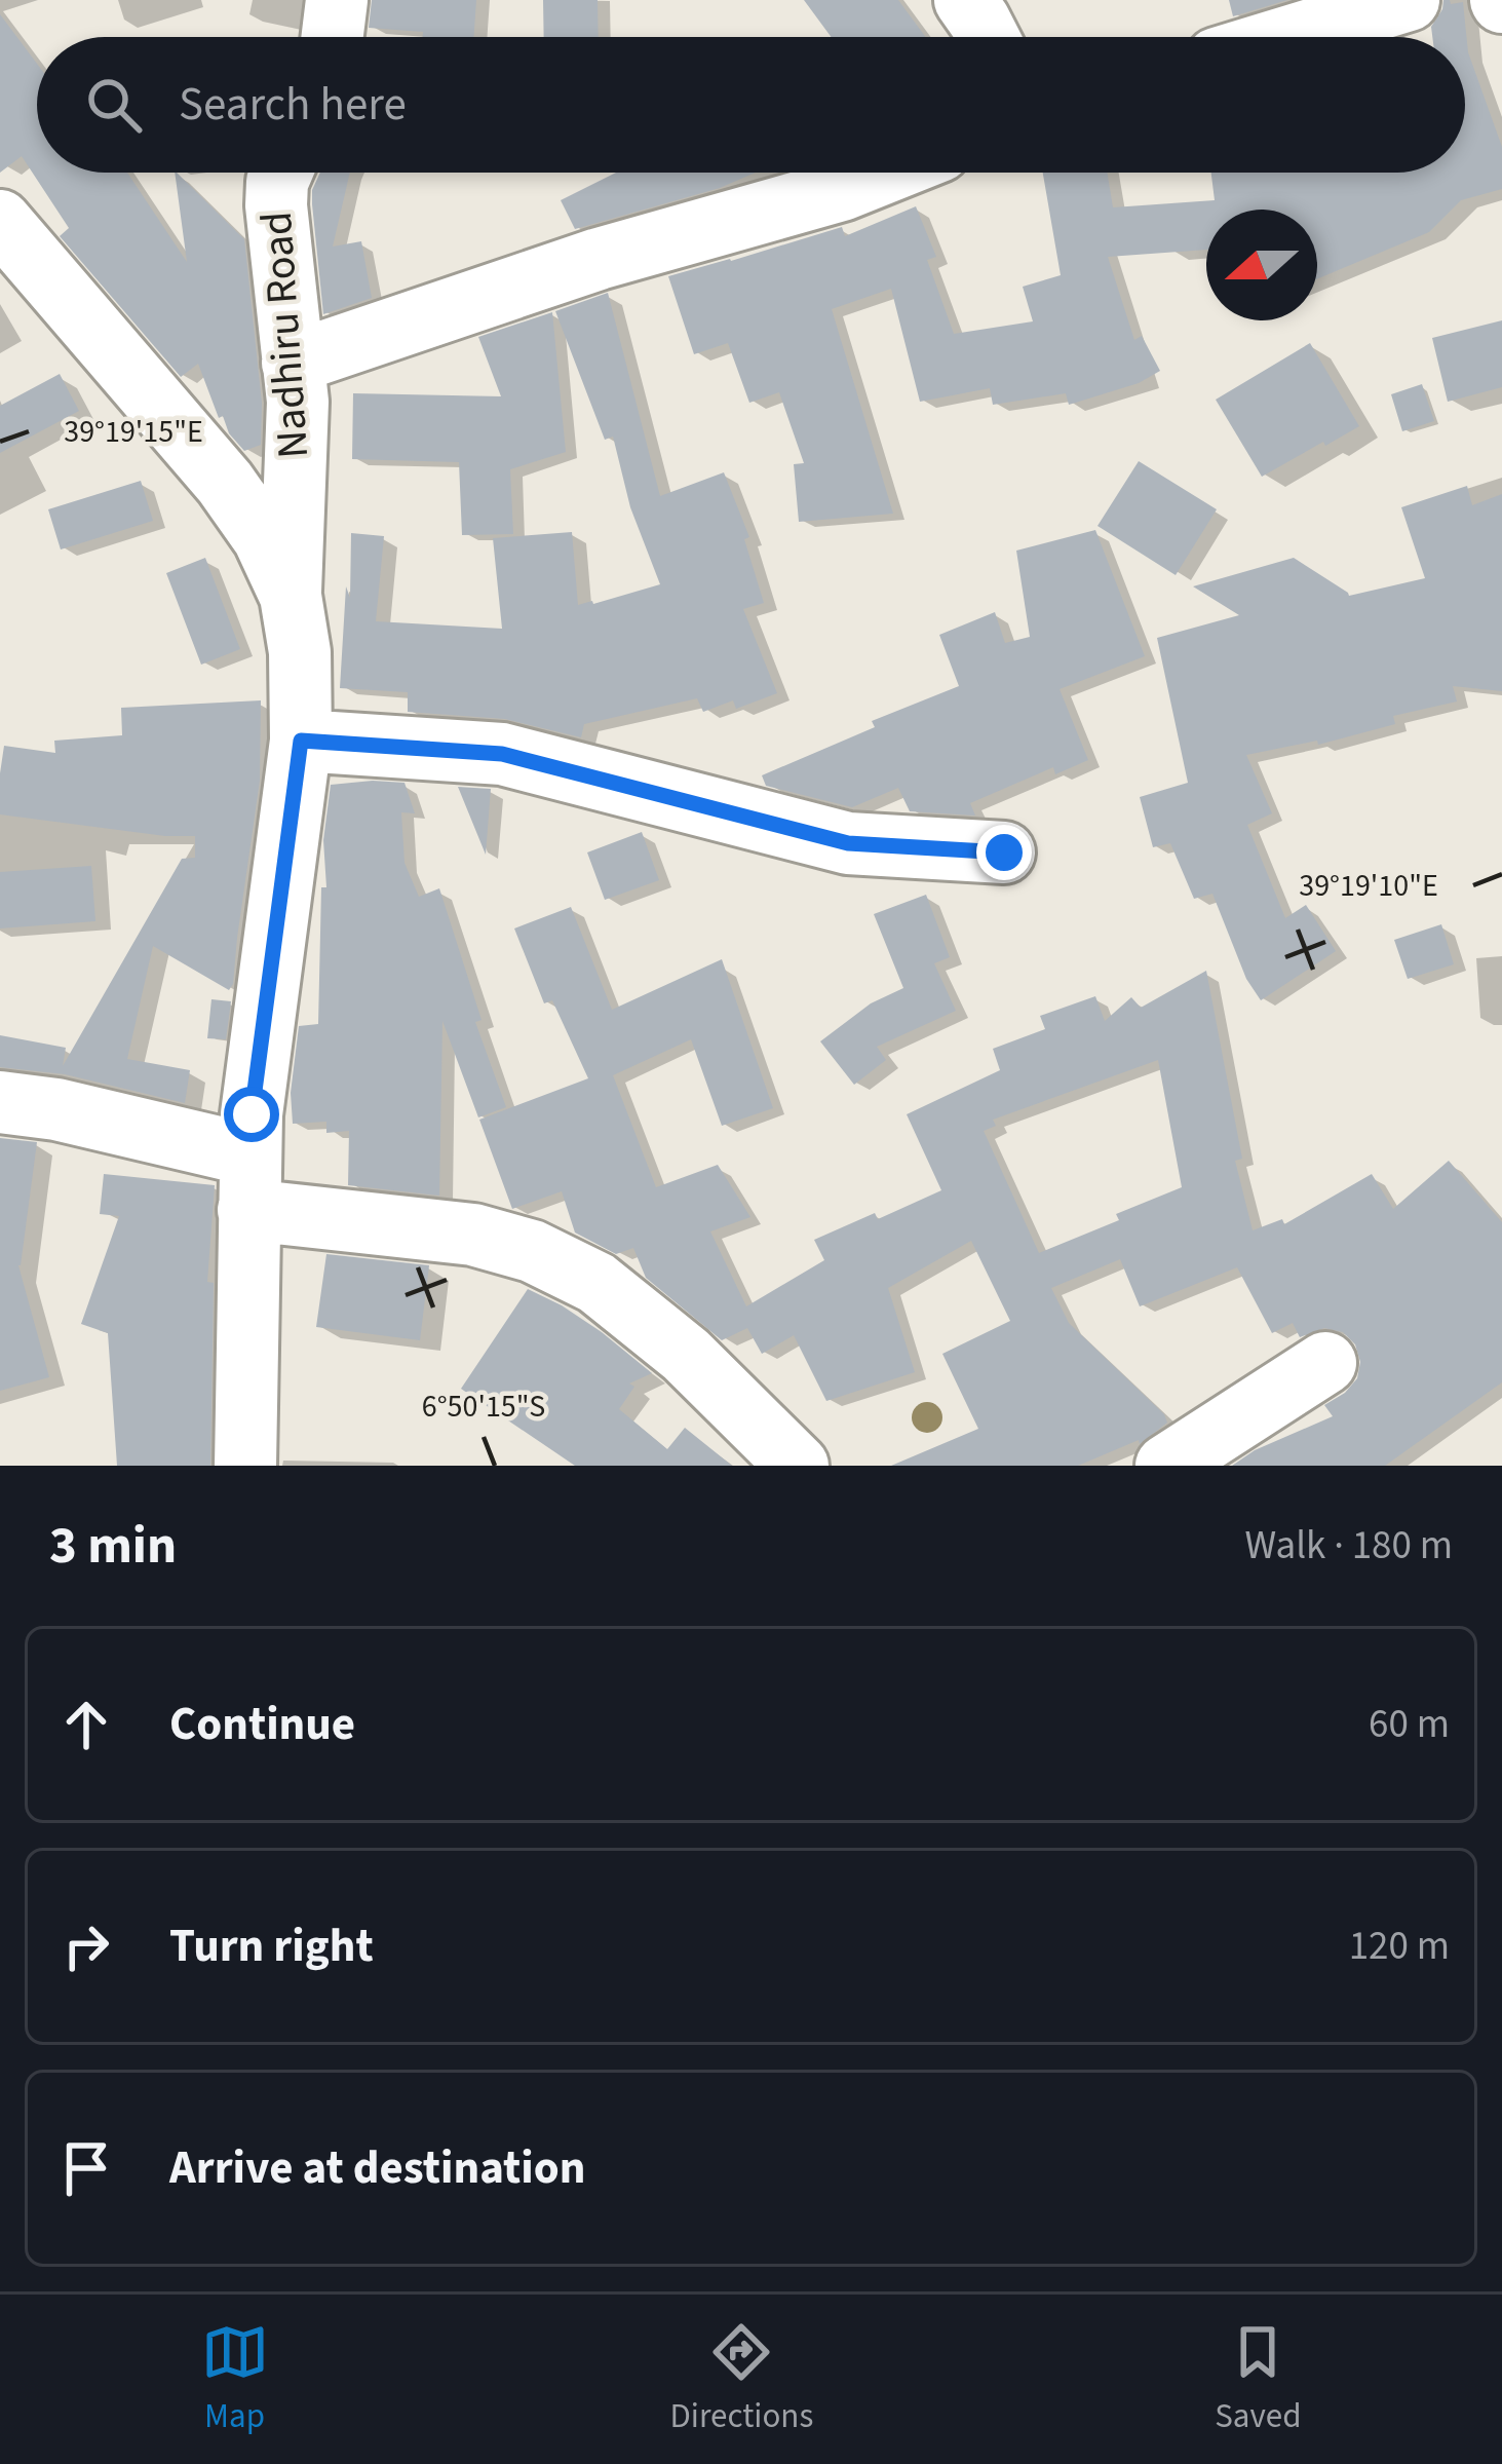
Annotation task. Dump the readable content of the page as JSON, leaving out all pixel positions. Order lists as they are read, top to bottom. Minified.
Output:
{"streets":{"street":["Nadhiru Road"]},"north":"left","page":{"search":"Search here","heading":["3 min","Walk · 180 m"],"list":[["Continue","60 m"],["Turn right","120 m"],"Arrive at destination"],"nav":["Map","Directions","Saved"]},"coordinates":["39°19'15\"E","39°19'10\"E","6°50'15\"S"]}
